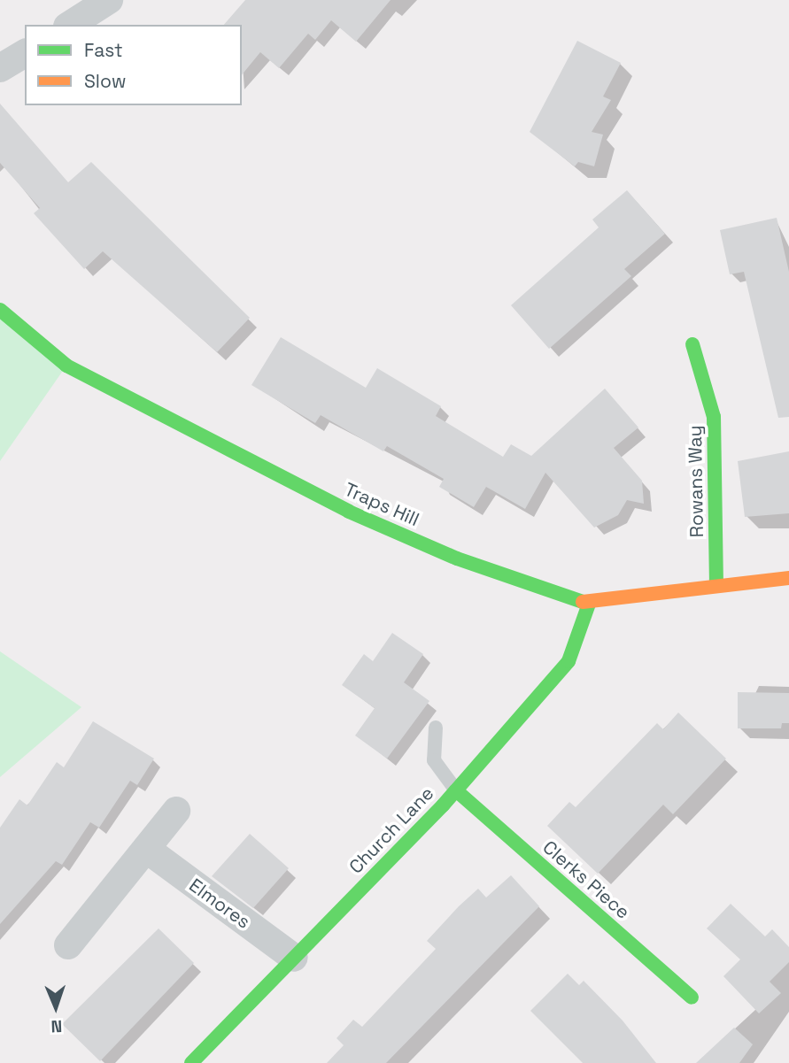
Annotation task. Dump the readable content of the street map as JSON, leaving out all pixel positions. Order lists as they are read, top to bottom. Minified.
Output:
{"streets":{"street":["Rowans Way","Traps Hill","Church Lane","Clerks Piece","Elmores"]},"crossings":[["Rowans Way","Traps Hill"],["Traps Hill","Church Lane"],["Church Lane","Clerks Piece"],["Church Lane","Elmores"]],"legend":["Fast","Slow"],"north":"bottom"}
